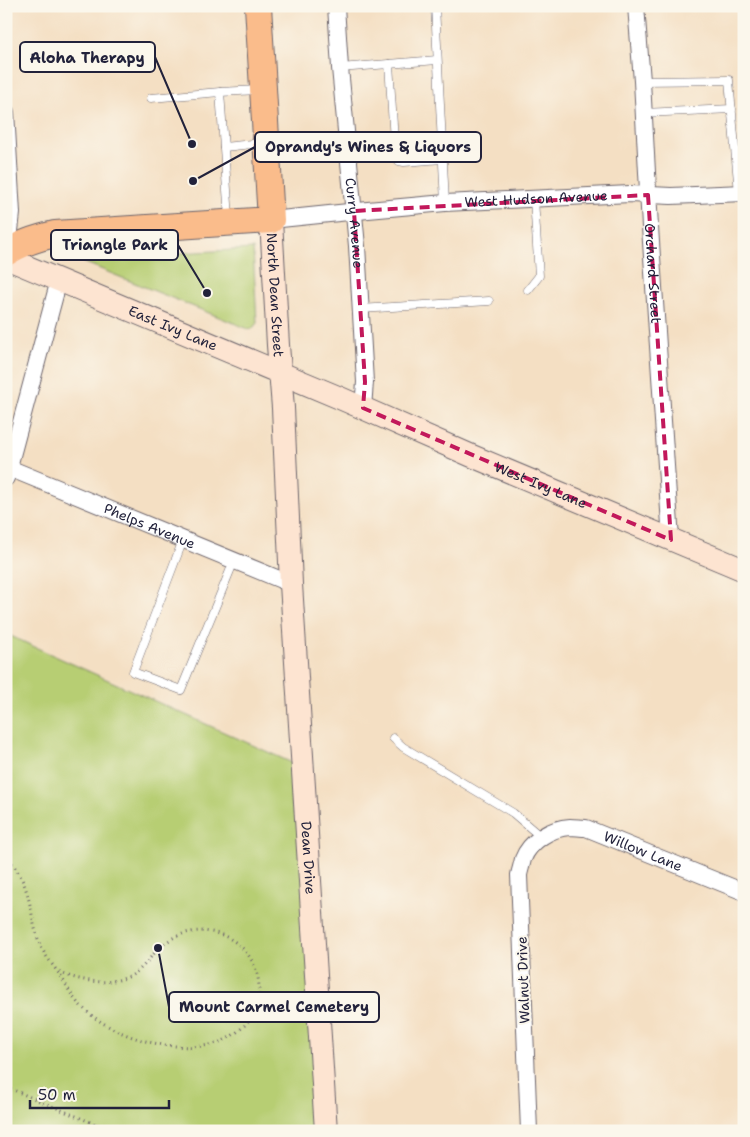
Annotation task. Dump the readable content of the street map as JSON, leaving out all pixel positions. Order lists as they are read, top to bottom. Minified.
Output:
{"streets":{"main road":["North Dean Street"],"street":["West Hudson Avenue","Curry Avenue","Orchard Street","East Ivy Lane","West Ivy Lane","Phelps Avenue","Willow Lane","Dean Drive","Walnut Drive"]},"crossings":[["West Hudson Avenue","Curry Avenue"],["West Hudson Avenue","Orchard Street"],["West Hudson Avenue","North Dean Street"],["Curry Avenue","West Ivy Lane"],["Orchard Street","West Ivy Lane"],["North Dean Street","East Ivy Lane"],["North Dean Street","Phelps Avenue"],["North Dean Street","Dean Drive"],["East Ivy Lane","West Ivy Lane"],["Phelps Avenue","Dean Drive"],["Willow Lane","Walnut Drive"]],"places":["Aloha Therapy","Oprandy's Wines & Liquors","Triangle Park","Mount Carmel Cemetery"],"scale_bar":"50 m"}
